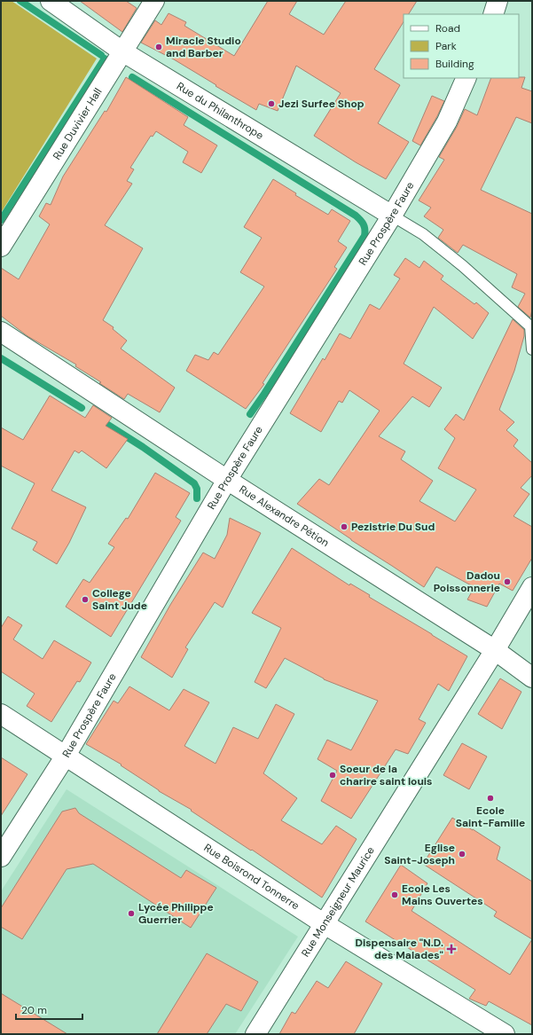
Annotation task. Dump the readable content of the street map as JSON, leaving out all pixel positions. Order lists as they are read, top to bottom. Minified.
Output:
{"streets":{"street":["Rue du Philanthrope","Rue Duvivier Hall","Rue Prospère Faure","Rue Alexandre Pétion","Rue Boisrond Tonnerre","Rue Monseigneur Maurice"]},"crossings":[["Rue du Philanthrope","Rue Duvivier Hall"],["Rue du Philanthrope","Rue Prospère Faure"],["Rue Prospère Faure","Rue Alexandre Pétion"],["Rue Prospère Faure","Rue Boisrond Tonnerre"],["Rue Alexandre Pétion","Rue Monseigneur Maurice"],["Rue Boisrond Tonnerre","Rue Monseigneur Maurice"]],"places":{"other":["Miracle Studio and Barber","Jezi Surfee Shop","Pezistrie Du Sud","Dadou Poissonnerie","College Saint Jude","Soeur de la charire saint louis","Ecole Saint-Famille","Eglise Saint-Joseph","Ecole Les Mains Ouvertes","Lycée Philippe Guerrier"],"health":["Dispensaire \"N.D. des Malades\""]},"legend":["Road","Park","Building"],"scale_bar":"20 m"}
